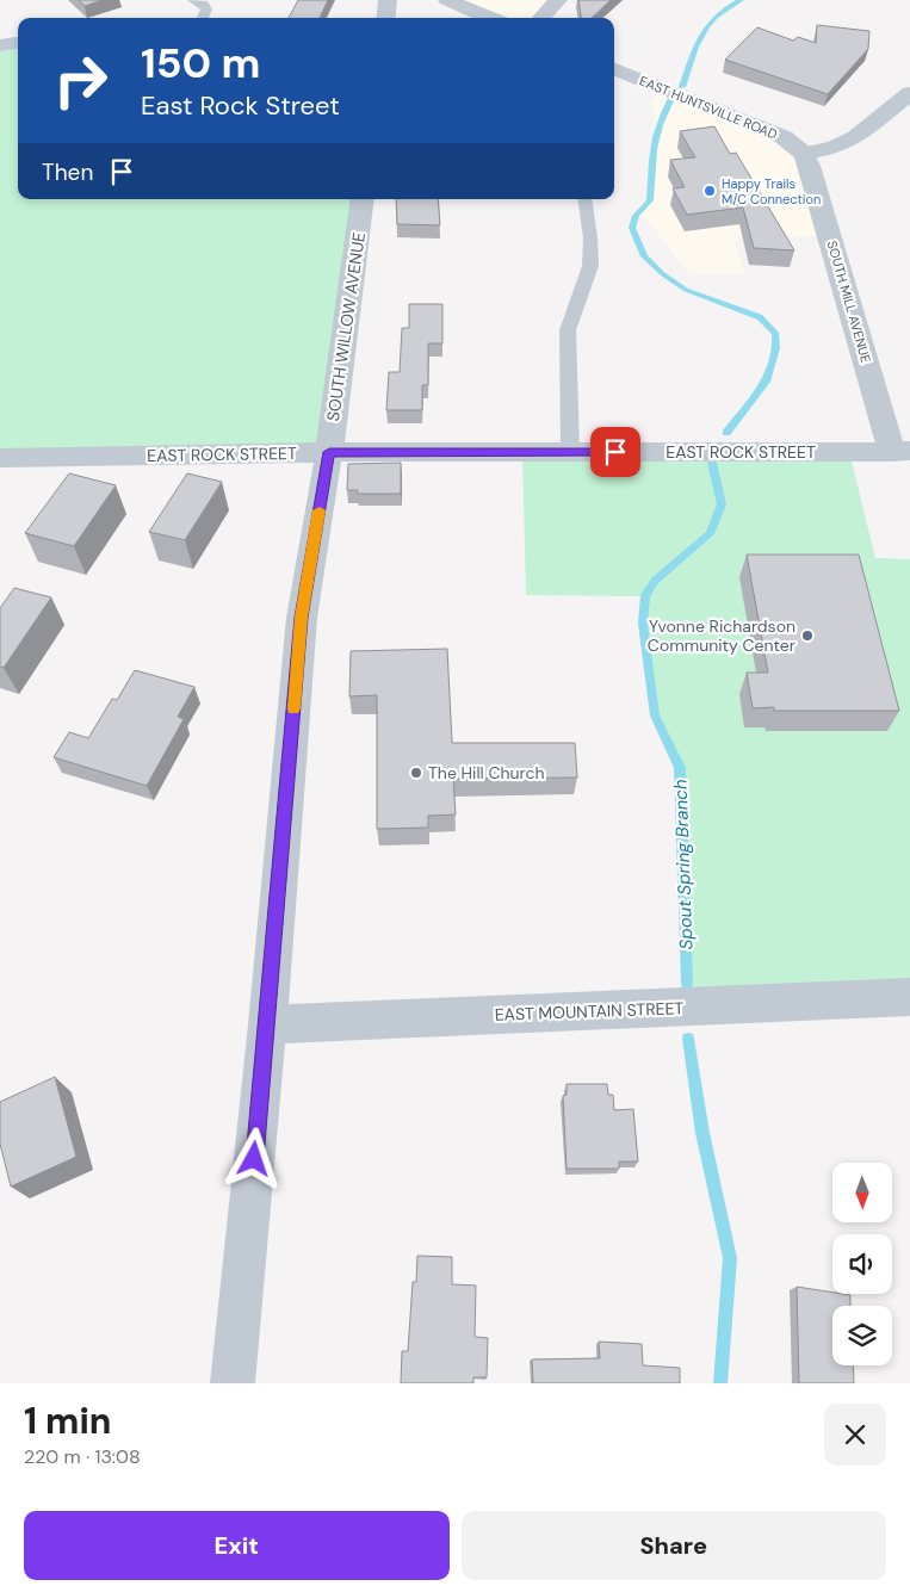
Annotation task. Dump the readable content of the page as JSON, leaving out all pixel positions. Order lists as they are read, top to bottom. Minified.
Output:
{"streets":{"street":["EAST HUNTSVILLE ROAD","SOUTH MILL AVENUE","SOUTH WILLOW AVENUE","EAST ROCK STREET","EAST MOUNTAIN STREET"]},"crossings":[["EAST HUNTSVILLE ROAD","SOUTH MILL AVENUE"],["SOUTH MILL AVENUE","EAST ROCK STREET"],["SOUTH WILLOW AVENUE","EAST ROCK STREET"],["SOUTH WILLOW AVENUE","EAST MOUNTAIN STREET"]],"water":["Spout Spring Branch"],"places":["Happy Trails M/C Connection","Yvonne Richardson Community Center","The Hill Church"],"north":"bottom","page":{"turn":["150 m","East Rock Street"],"then":"Then","heading":["1 min","220 m · 13:08"],"buttons":["Exit","Share"]}}
